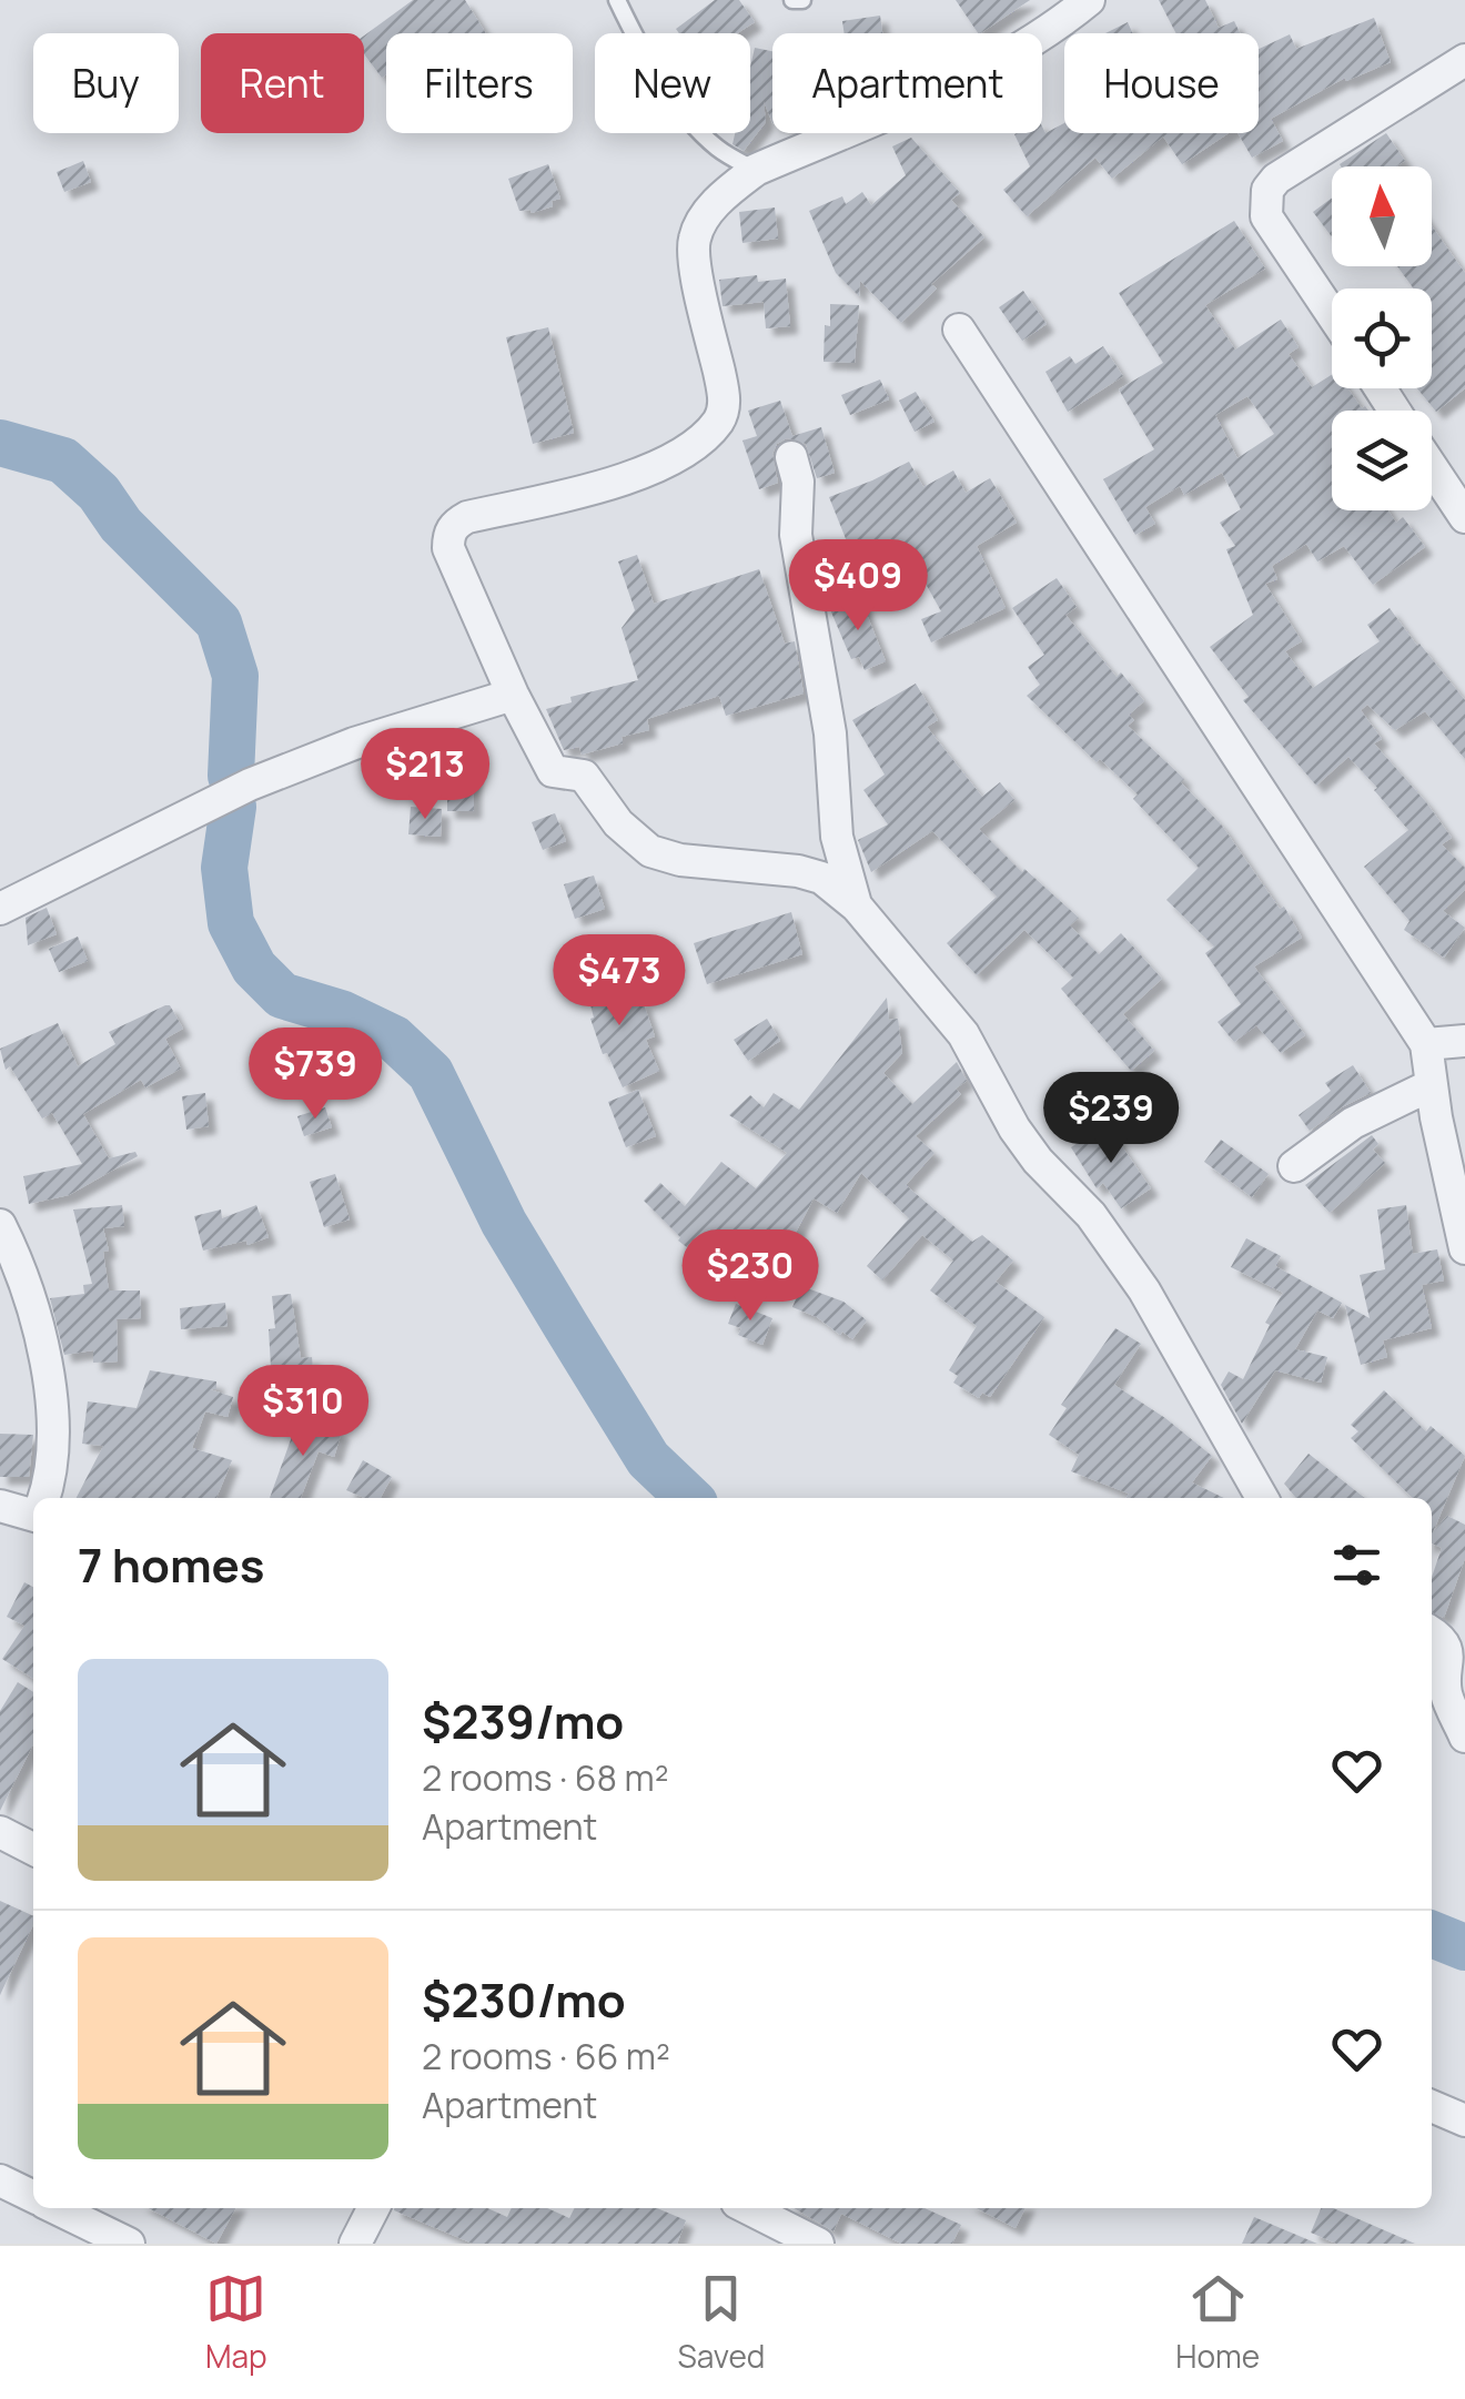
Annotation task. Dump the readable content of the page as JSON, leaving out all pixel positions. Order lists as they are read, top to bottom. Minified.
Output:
{"north":"top","page":{"chip":["Buy","Rent","Filters","New","Apartment","House"],"price":["$409","$213","$473","$739","$239","$230","$310"],"heading":"7 homes","list":[{"name":"$239/mo","note":"2 rooms · 68 m² · Apartment"},{"name":"$230/mo","note":"2 rooms · 66 m² · Apartment"}],"tabs":["Map","Saved","Home"]}}
